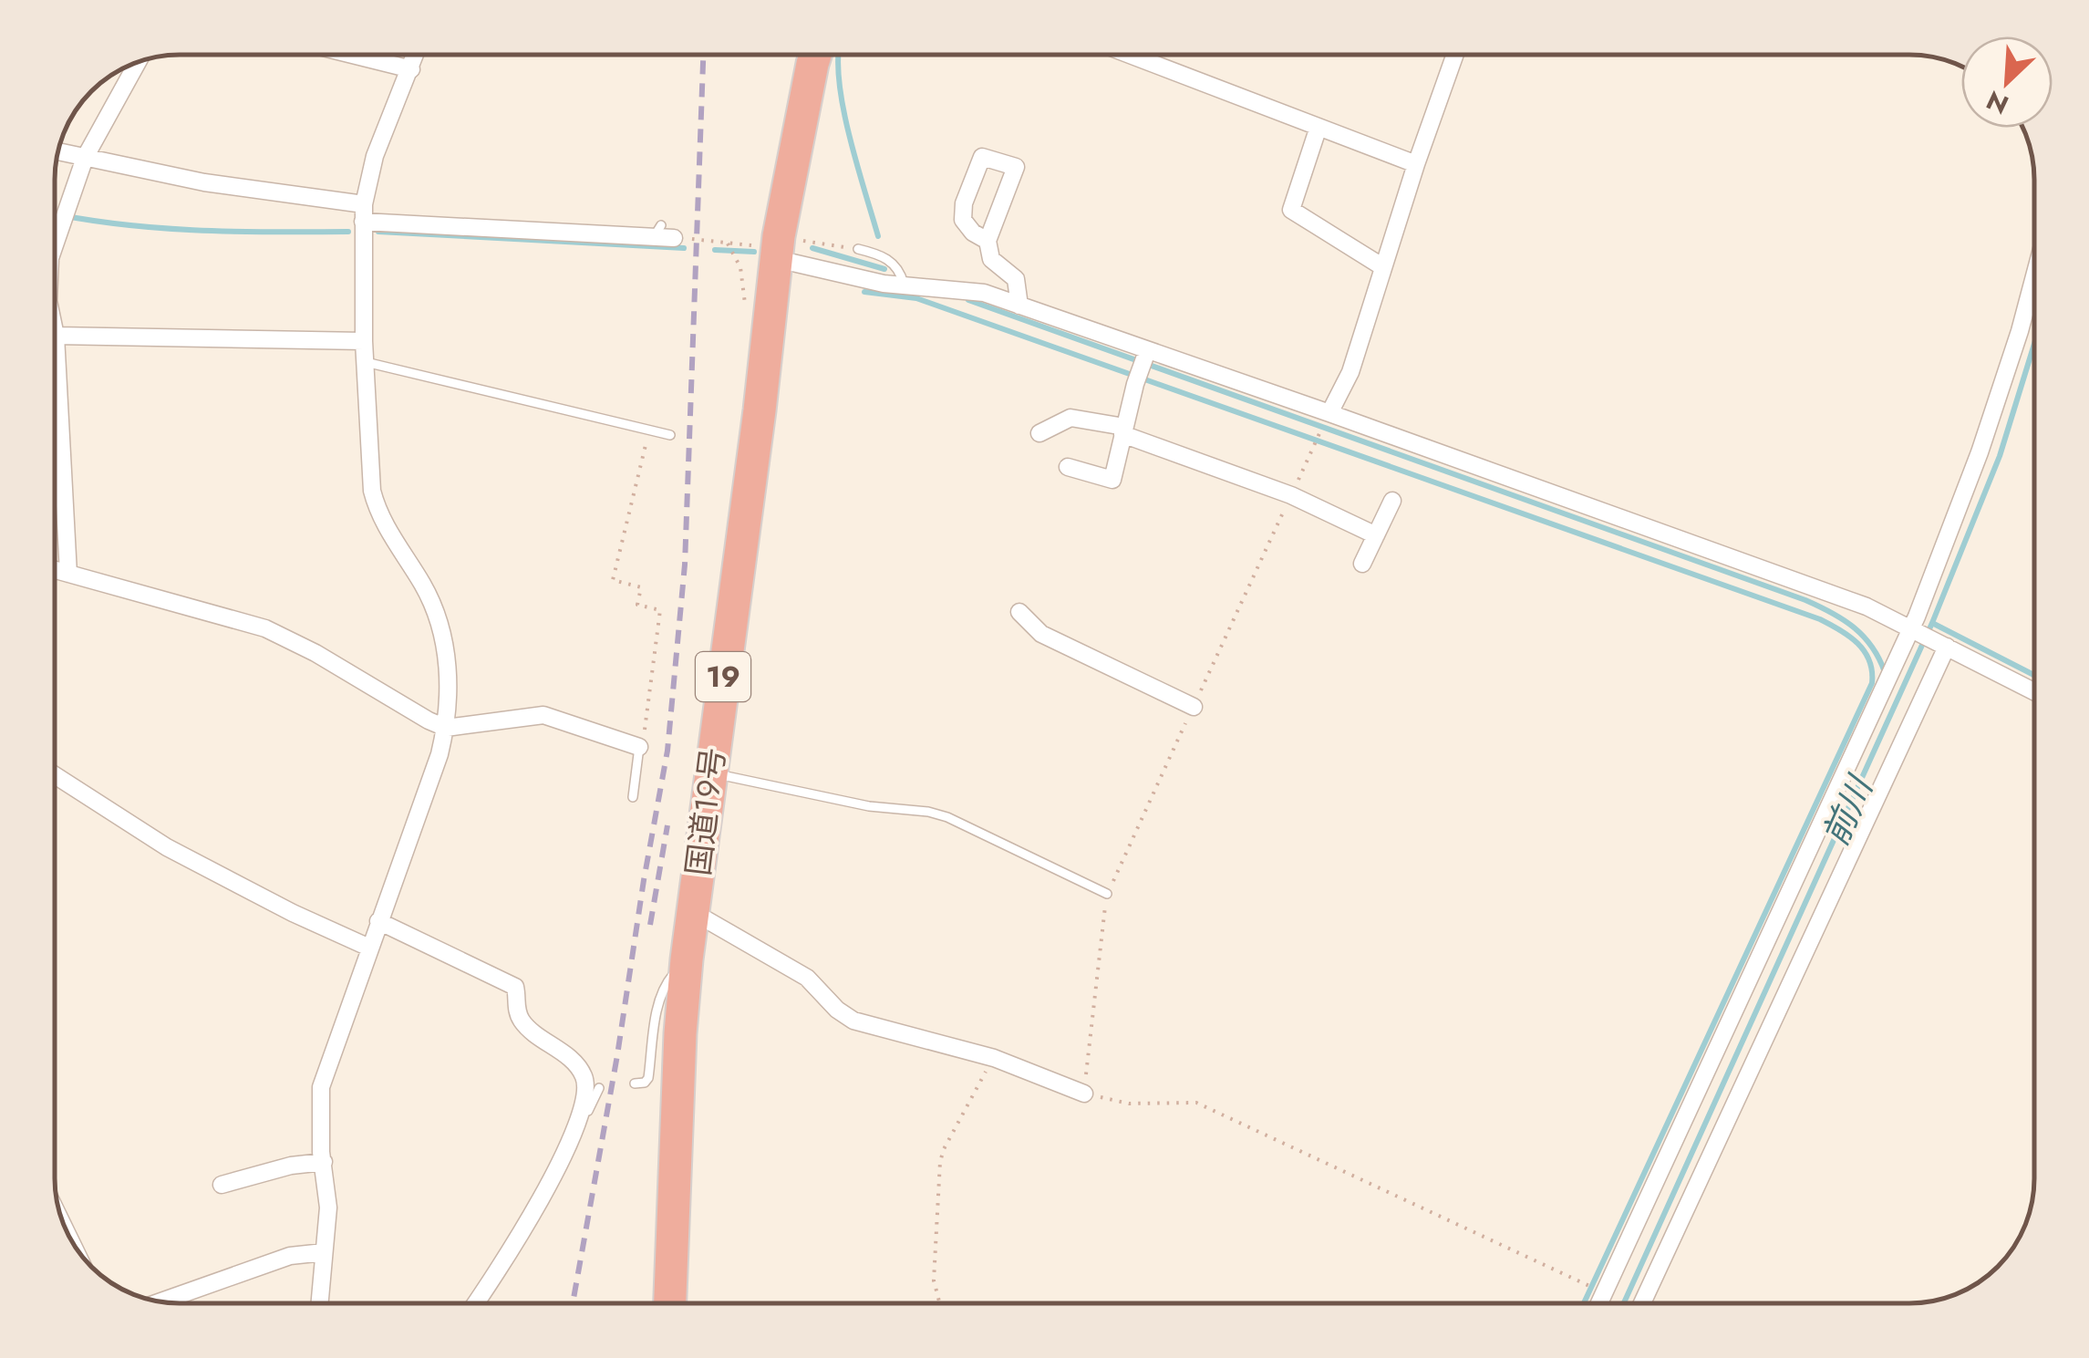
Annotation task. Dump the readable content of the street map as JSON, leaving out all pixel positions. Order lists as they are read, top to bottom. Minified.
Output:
{"streets":{"highway":["19","国道19号"]},"water":["前川"],"north":"bottom left"}
